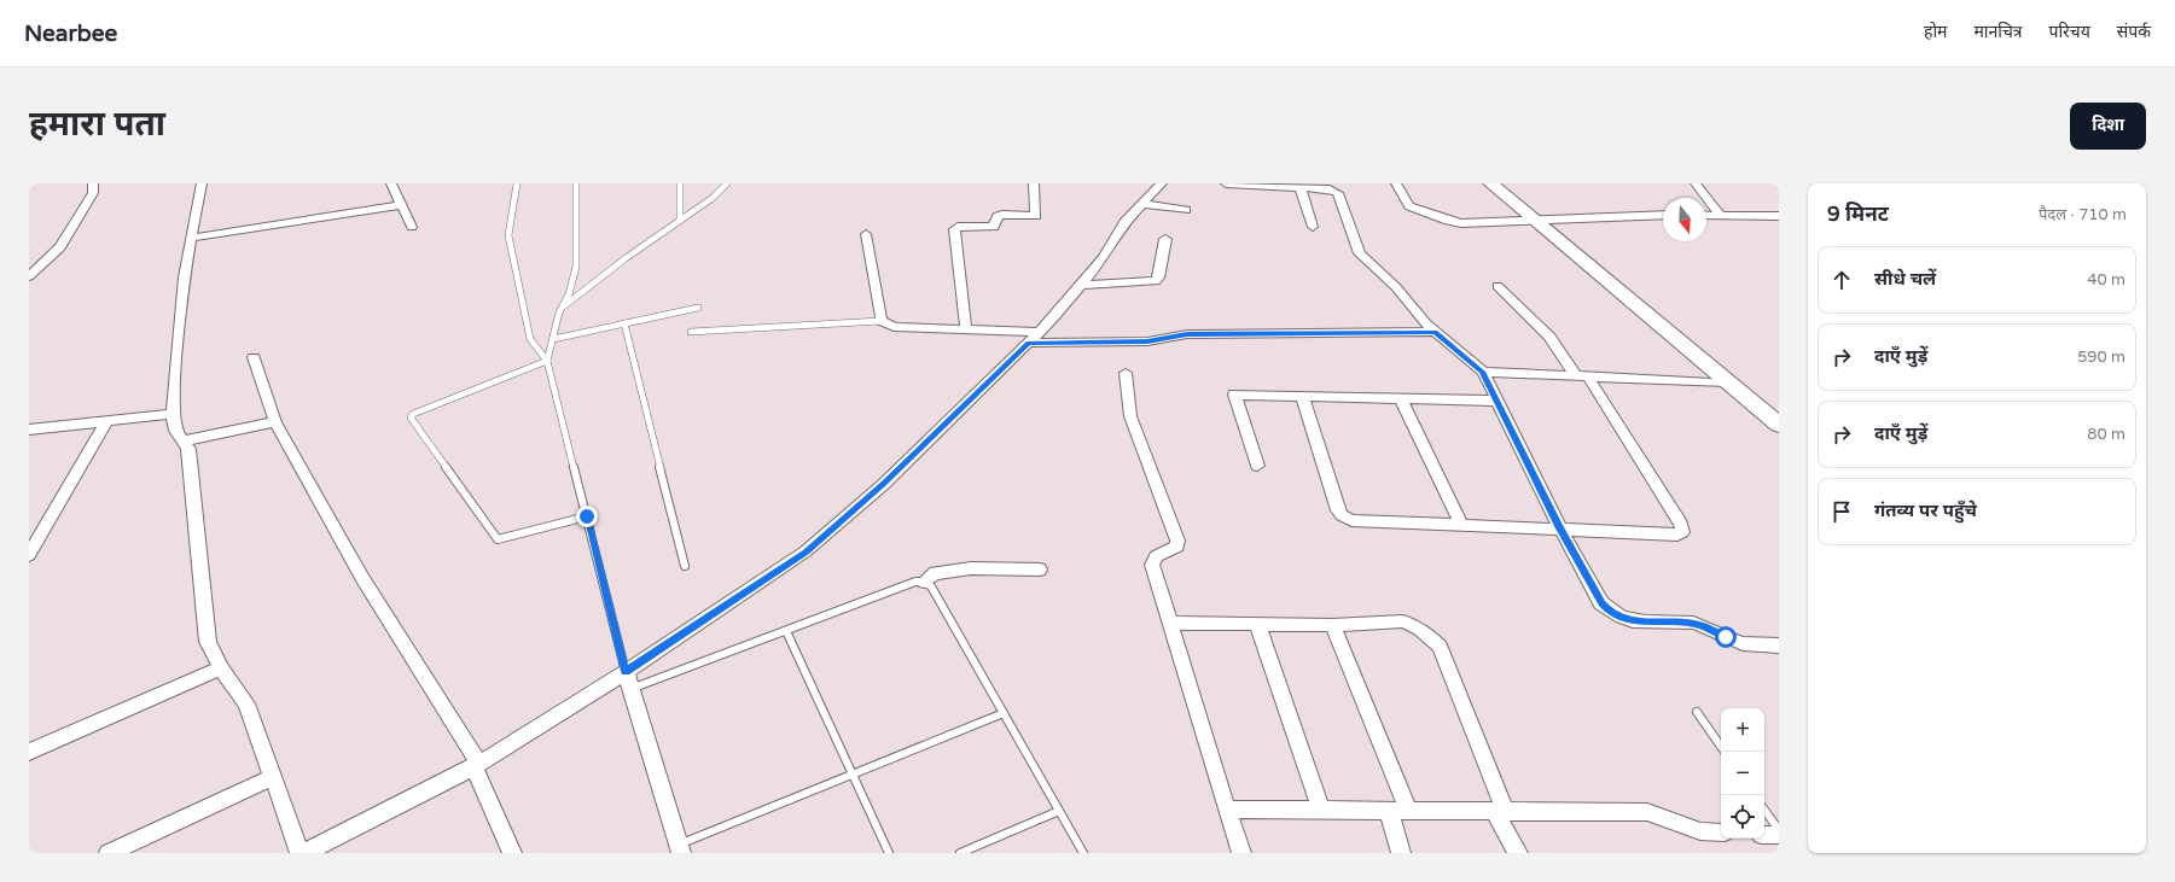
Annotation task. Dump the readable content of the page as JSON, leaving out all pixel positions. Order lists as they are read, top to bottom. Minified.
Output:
{"north":"bottom","page":{"header":"Nearbee","nav":["होम","मानचित्र","परिचय","संपर्क"],"buttons":"दिशा","title":"हमारा पता","heading":["9 मिनट","पैदल · 710 m"],"list":[["सीधे चलें","40 m"],["दाएँ मुड़ें","590 m"],["दाएँ मुड़ें","80 m"],"गंतव्य पर पहुँचे"],"map_buttons":["+","−"]}}
